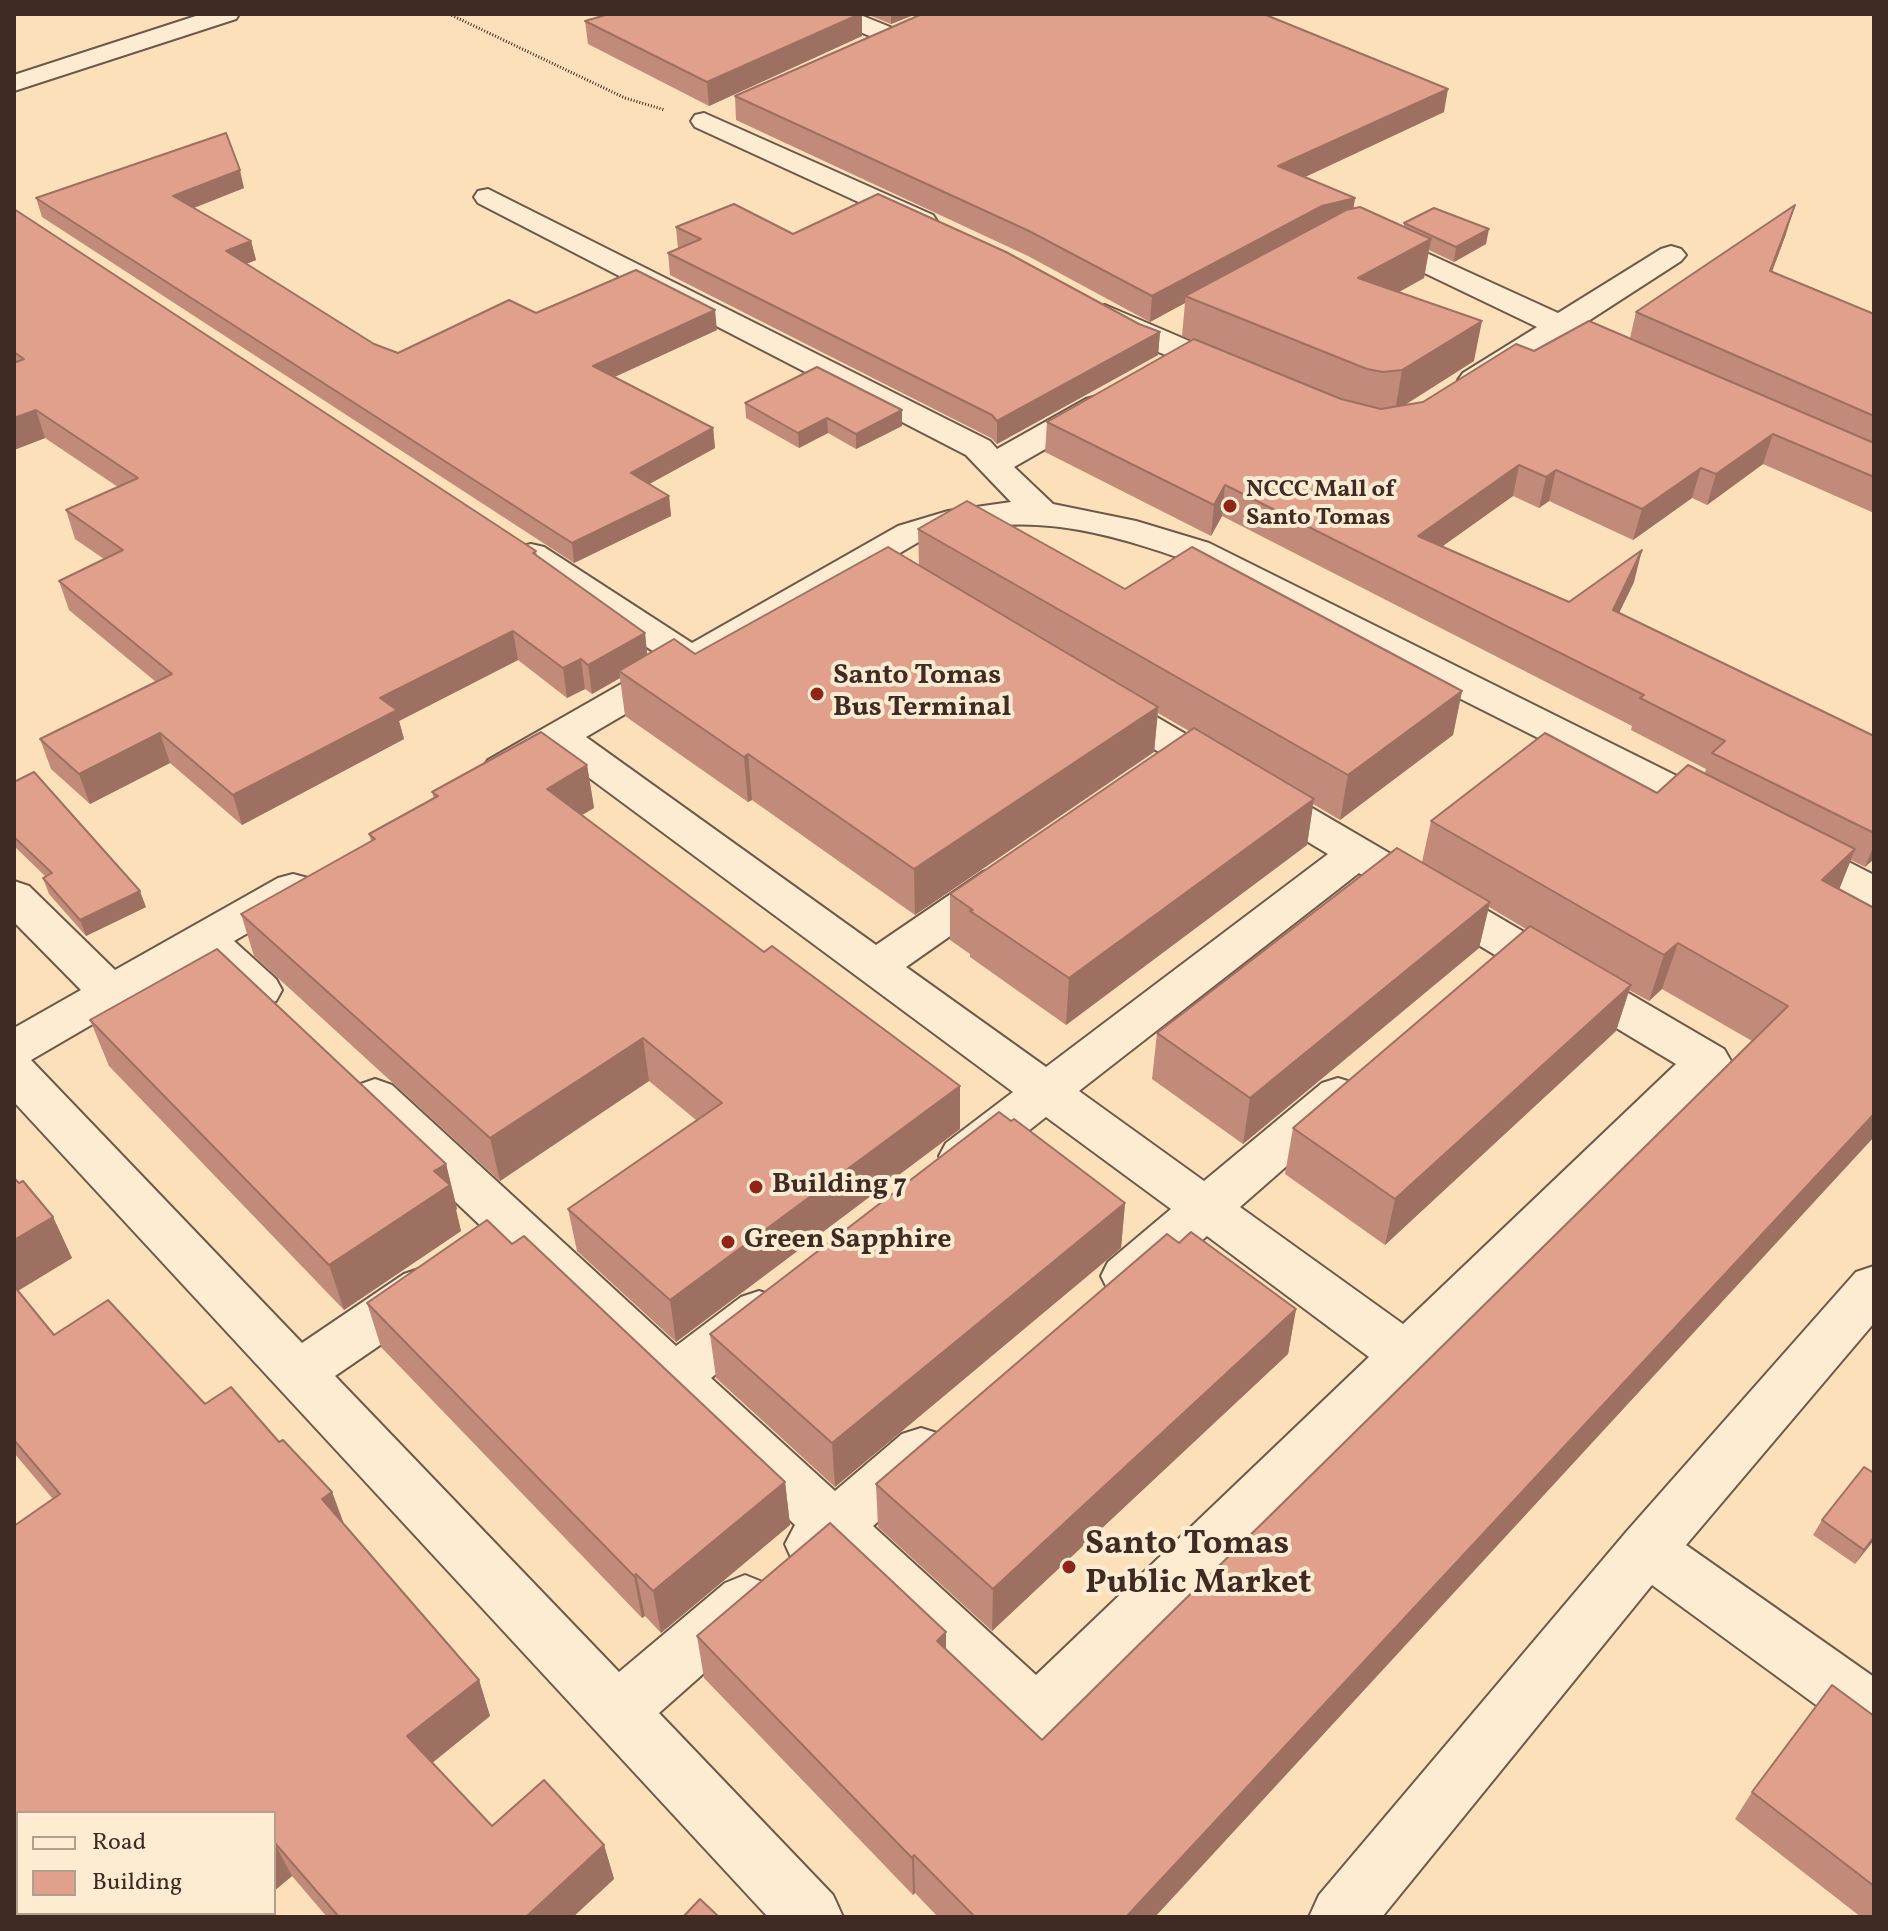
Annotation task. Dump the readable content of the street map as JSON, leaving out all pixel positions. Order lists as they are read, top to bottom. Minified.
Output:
{"places":["NCCC Mall of Santo Tomas","Santo Tomas Bus Terminal","Building 7","Green Sapphire","Santo Tomas Public Market"],"legend":["Road","Building"]}
